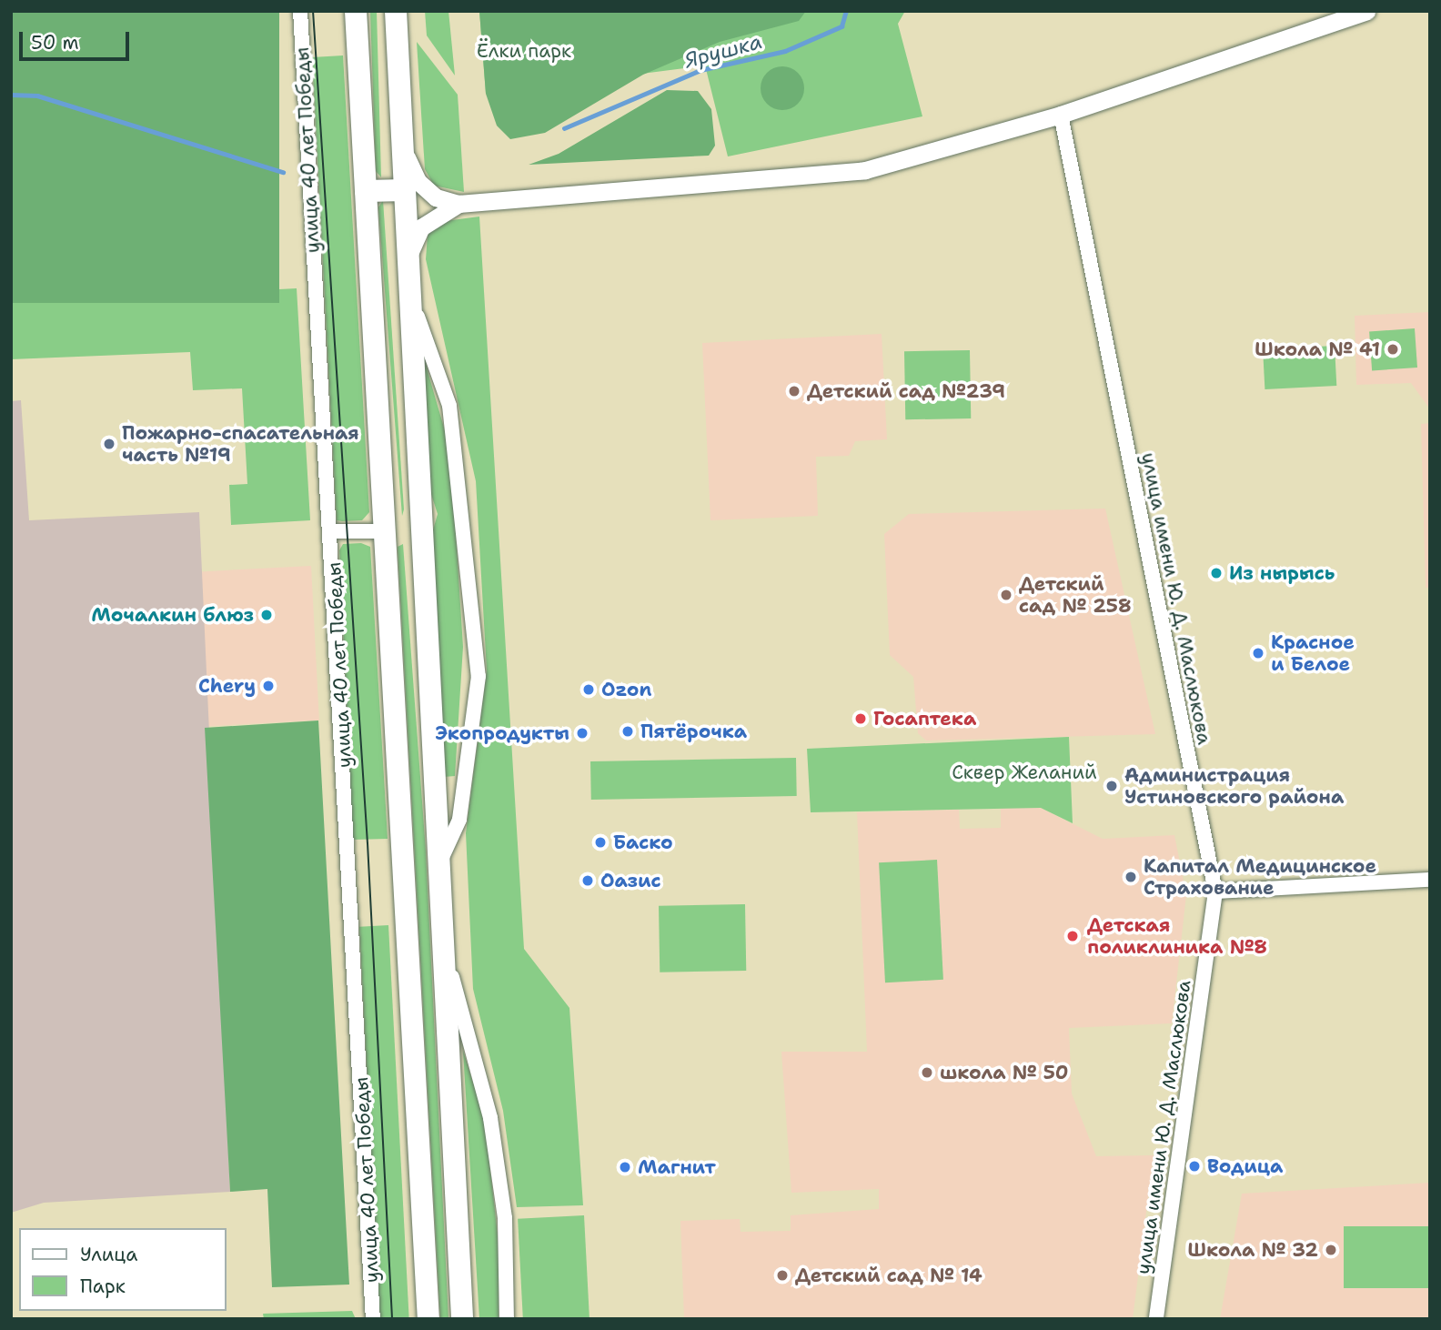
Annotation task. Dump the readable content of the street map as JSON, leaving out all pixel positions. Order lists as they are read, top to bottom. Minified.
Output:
{"streets":{"street":["улица 40 лет Победы","улица имени Ю. Д. Маслюкова"]},"water":["Ярушка"],"parks":["Ёлки парк","Сквер Желаний"],"places":["Школа № 41","Детский сад №239","Пожарно-спасательная часть №19","Из нырысь","Детский сад № 258","Мочалкин блюз","Красное и Белое","Chery","Ozon","Госаптека","Пятёрочка","Экопродукты","Администрация Устиновского района","Баско","Капитал Медицинское Страхование","Оазис","Детская поликлиника №8","школа № 50","Водица","Магнит","Школа № 32","Детский сад № 14"],"legend":["Улица","Парк"],"scale_bar":"50 m"}
